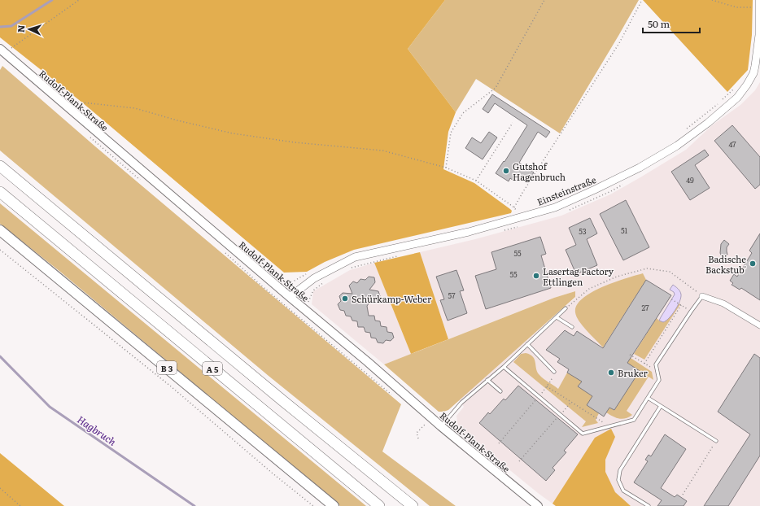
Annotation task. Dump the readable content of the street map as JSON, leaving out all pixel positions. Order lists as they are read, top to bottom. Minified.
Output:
{"streets":{"highway":["A 5"],"main road":["Rudolf-Plank-Straße","B 3"],"street":["Einsteinstraße"]},"crossings":[["Rudolf-Plank-Straße","Einsteinstraße"]],"water":["Hagbruch"],"places":["Gutshof Hagenbruch","Badische Backstub'","Lasertag Factory Ettlingen","Schürkamp-Weber","Bruker"],"house_numbers":["47","49","51","53","55","55","57","27"],"scale_bar":"50 m","north":"left"}
